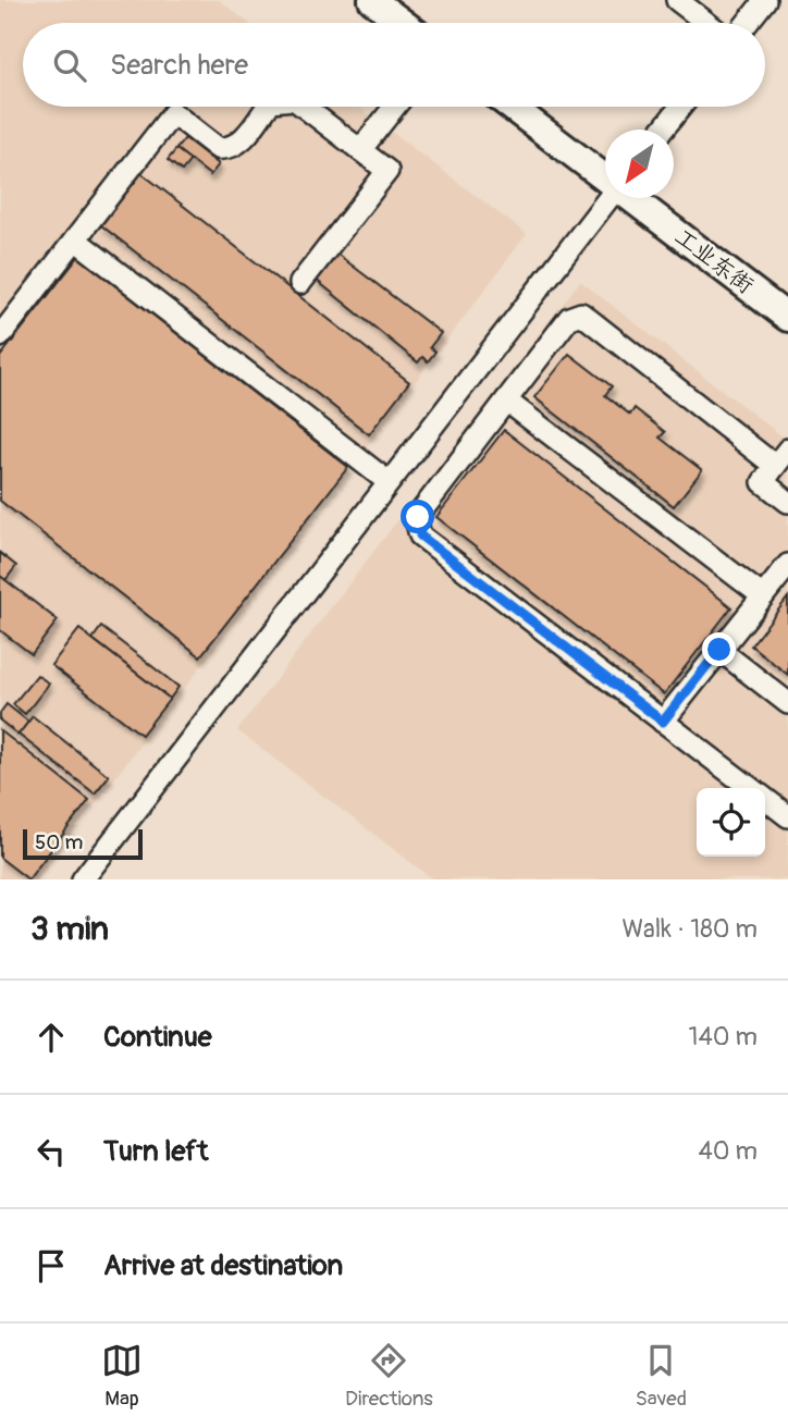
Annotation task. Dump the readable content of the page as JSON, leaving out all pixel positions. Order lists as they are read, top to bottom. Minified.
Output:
{"streets":{"main road":["工业东街"]},"scale_bar":"50 m","north":"bottom left","page":{"search":"Search here","scale":"50 m","heading":["3 min","Walk · 180 m"],"list":[["Continue","140 m"],["Turn left","40 m"],"Arrive at destination"],"nav":["Map","Directions","Saved"]}}
